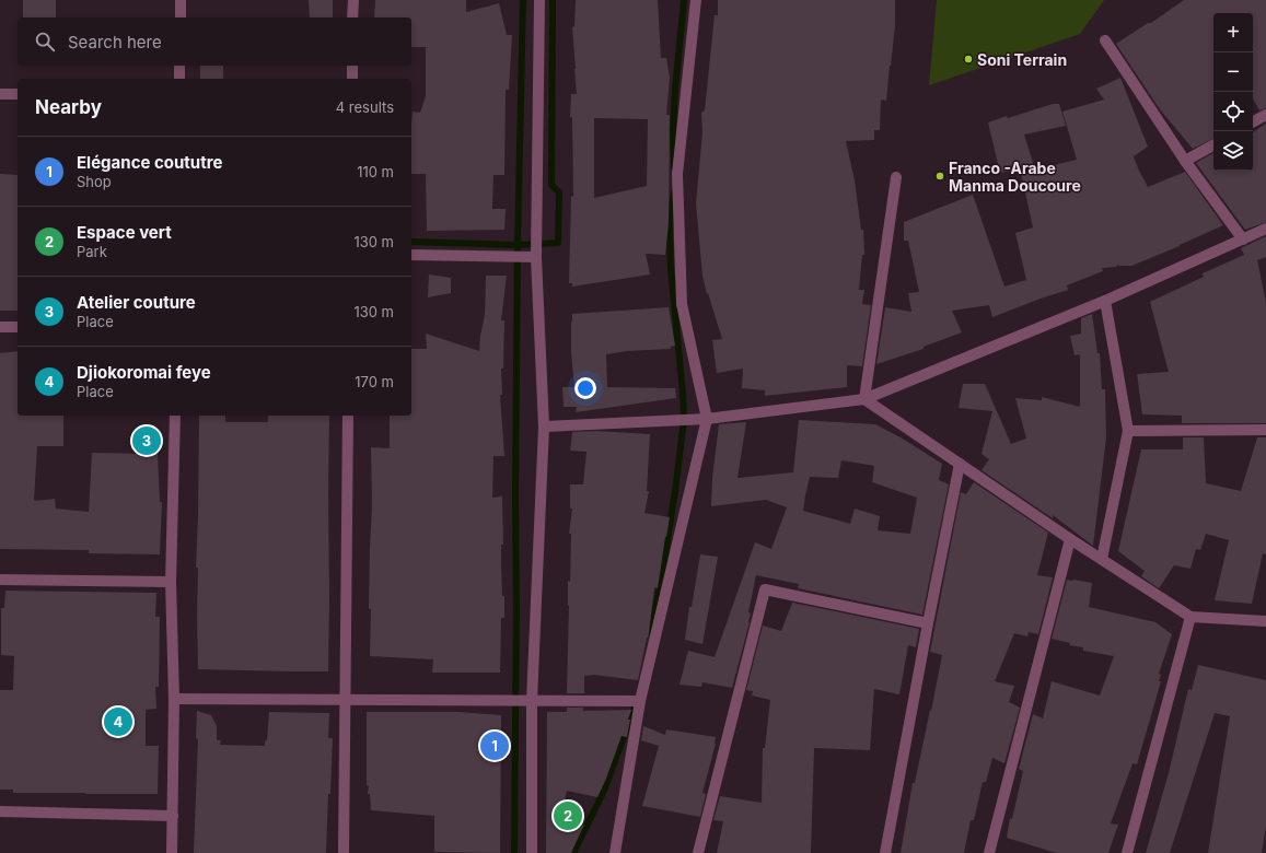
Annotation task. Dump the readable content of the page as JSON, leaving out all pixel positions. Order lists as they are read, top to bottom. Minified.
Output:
{"places":["Soni Terrain","Franco -Arabe Manma Doucoure"],"page":{"map_buttons":["+","−"],"search":"Search here","heading":["Nearby","4 results"],"list":[{"mark":"1","name":"Elégance coututre","note":"Shop","value":"110 m"},{"mark":"2","name":"Espace vert","note":"Park","value":"130 m"},{"mark":"3","name":"Atelier couture","note":"Place","value":"130 m"},{"mark":"4","name":"Djiokoromai feye","note":"Place","value":"170 m"}],"pins":["3","4","1","2"]}}
